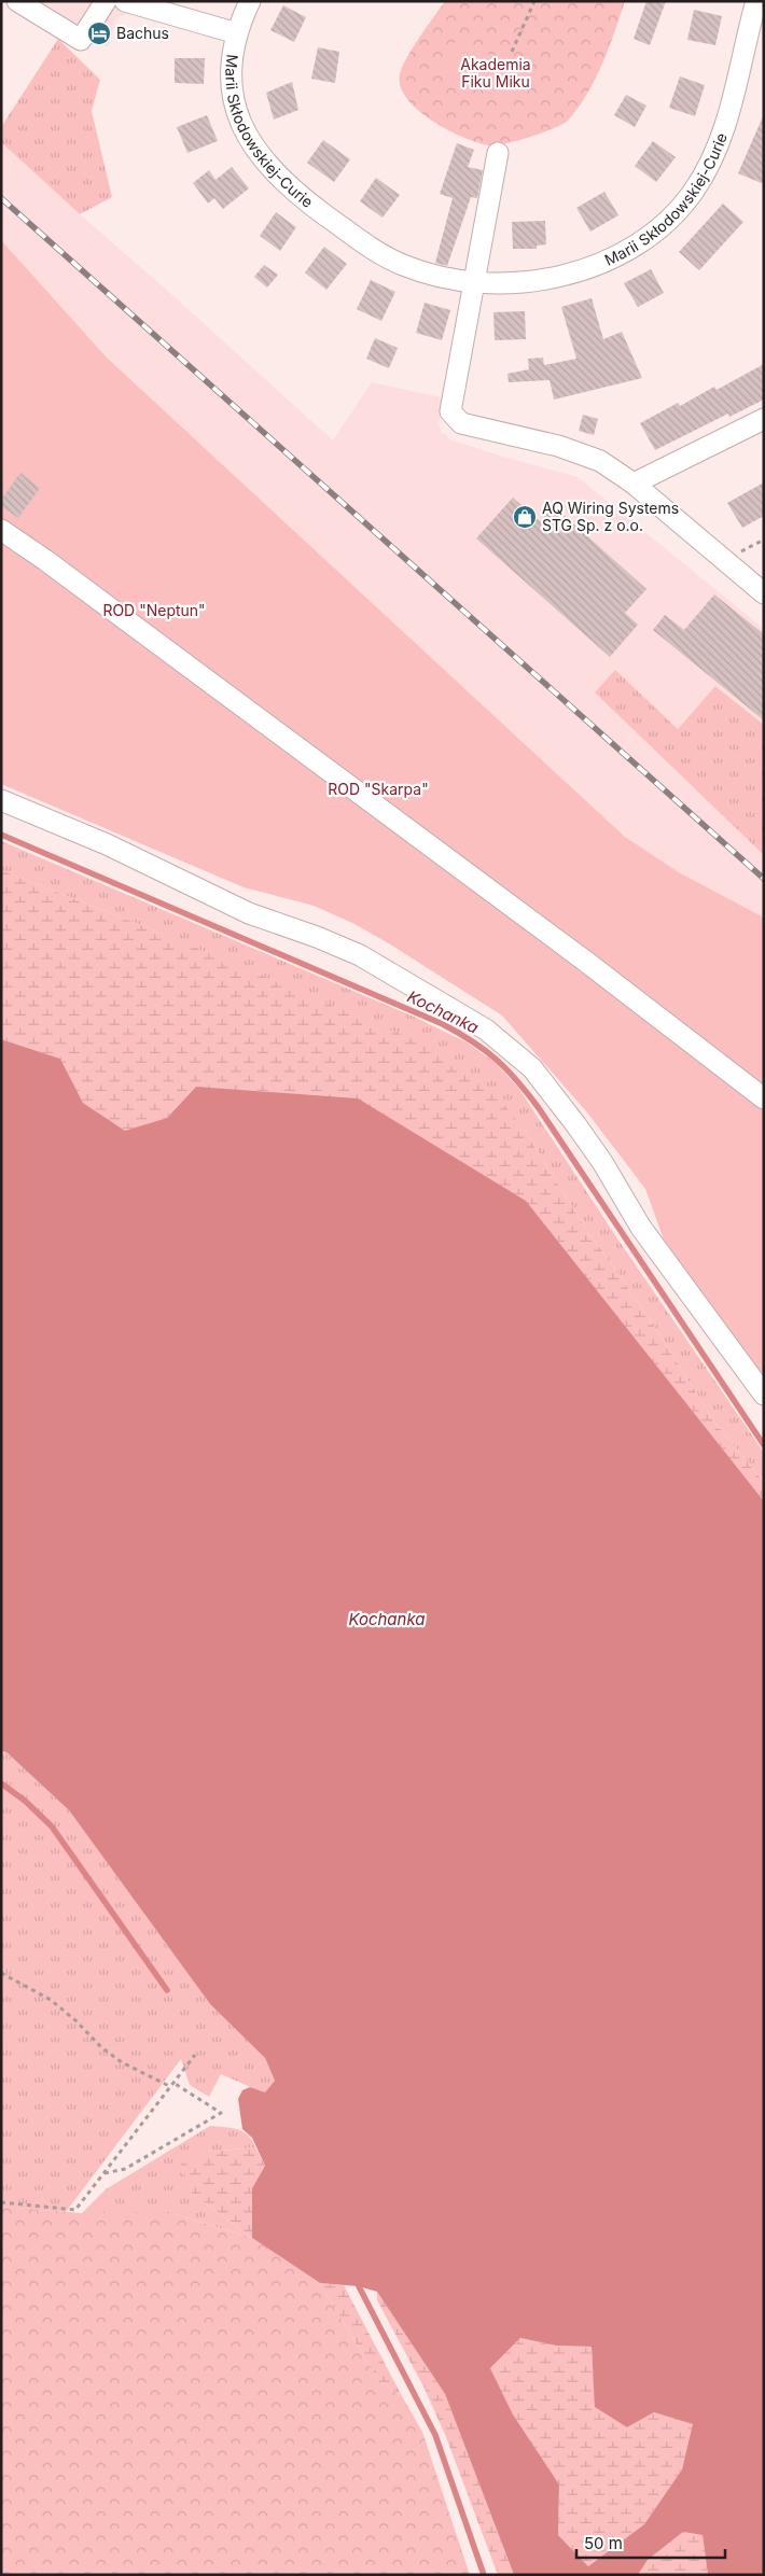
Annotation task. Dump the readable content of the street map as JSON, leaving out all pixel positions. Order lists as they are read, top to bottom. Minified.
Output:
{"streets":{"street":["Marii Skłodowskiej-Curie"]},"water":["Kochanka"],"parks":["Akademia Fiku Miku","ROD \"Neptun\"","ROD \"Skarpa\""],"places":{"hotel":["Bachus"],"shop":["AQ Wiring Systems STG Sp. z o.o."]},"scale_bar":"50 m"}
